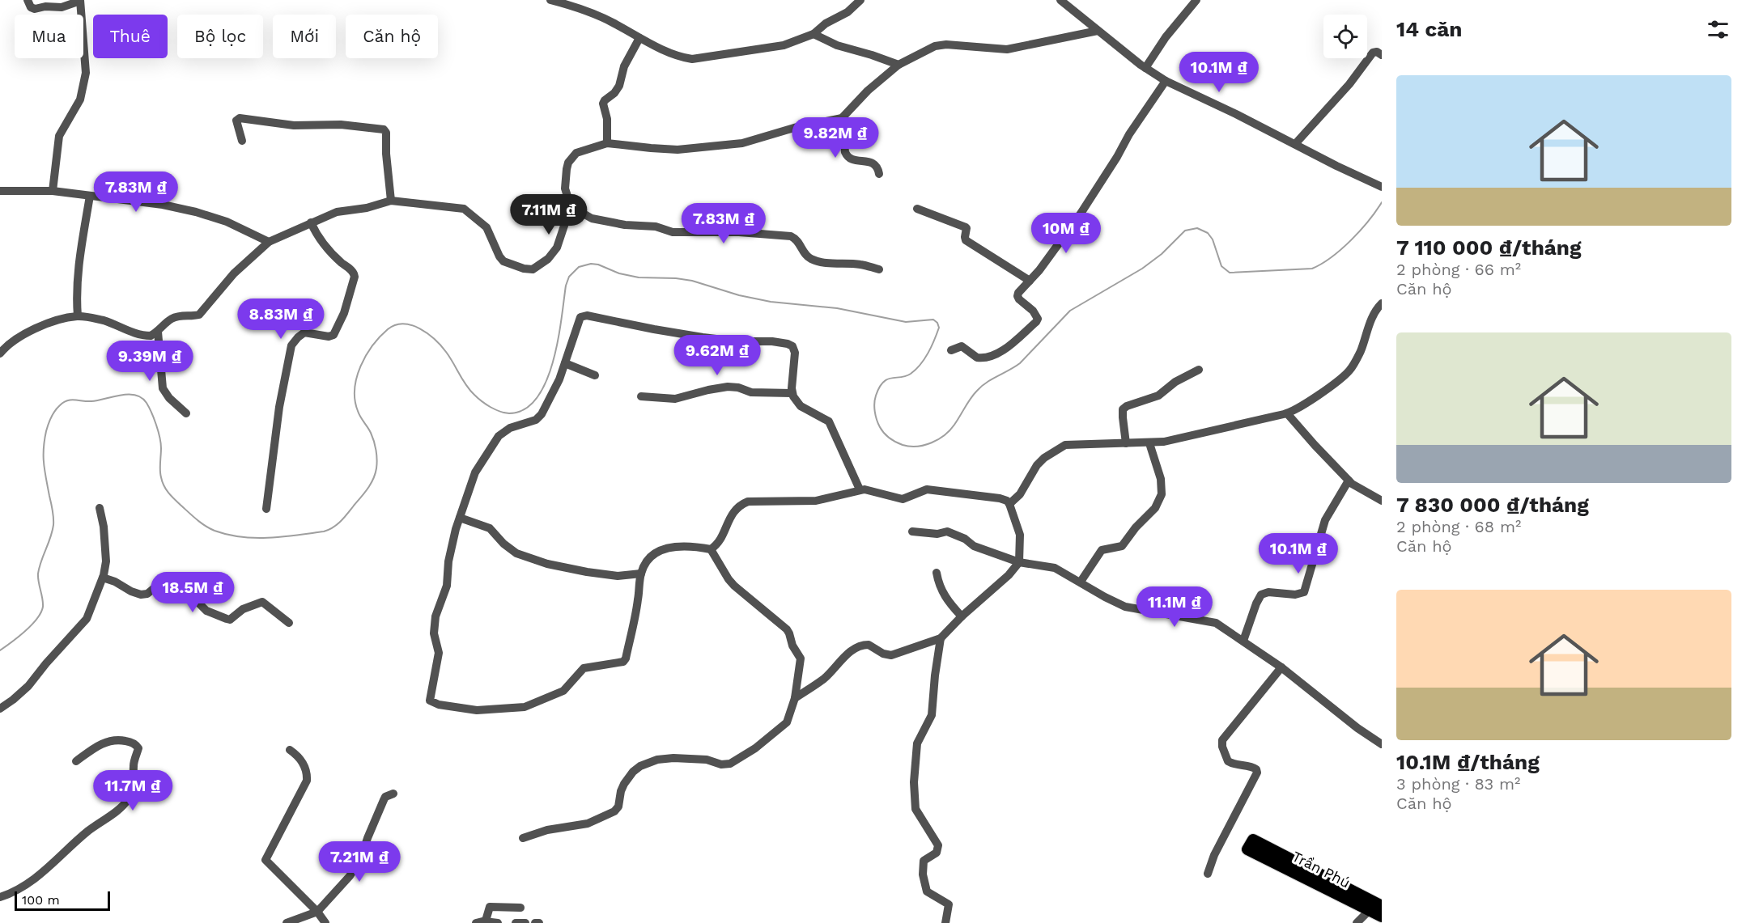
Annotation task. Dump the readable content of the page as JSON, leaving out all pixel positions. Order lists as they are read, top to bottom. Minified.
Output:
{"streets":{"main road":["Trần Phú"]},"scale_bar":"100 m","page":{"heading":"14 căn","chip":["Mua","Thuê","Bộ lọc","Mới","Căn hộ"],"price":["10.1M ₫","9.82M ₫","7.83M ₫","7.11M ₫","7.83M ₫","10M ₫","8.83M ₫","9.62M ₫","9.39M ₫","10.1M ₫","18.5M ₫","11.1M ₫","11.7M ₫","7.21M ₫"],"list":[{"name":"7 110 000 ₫/tháng","note":"2 phòng · 66 m² · Căn hộ"},{"name":"7 830 000 ₫/tháng","note":"2 phòng · 68 m² · Căn hộ"},{"name":"10.1M ₫/tháng","note":"3 phòng · 83 m² · Căn hộ"}],"scale":"100 m"}}
